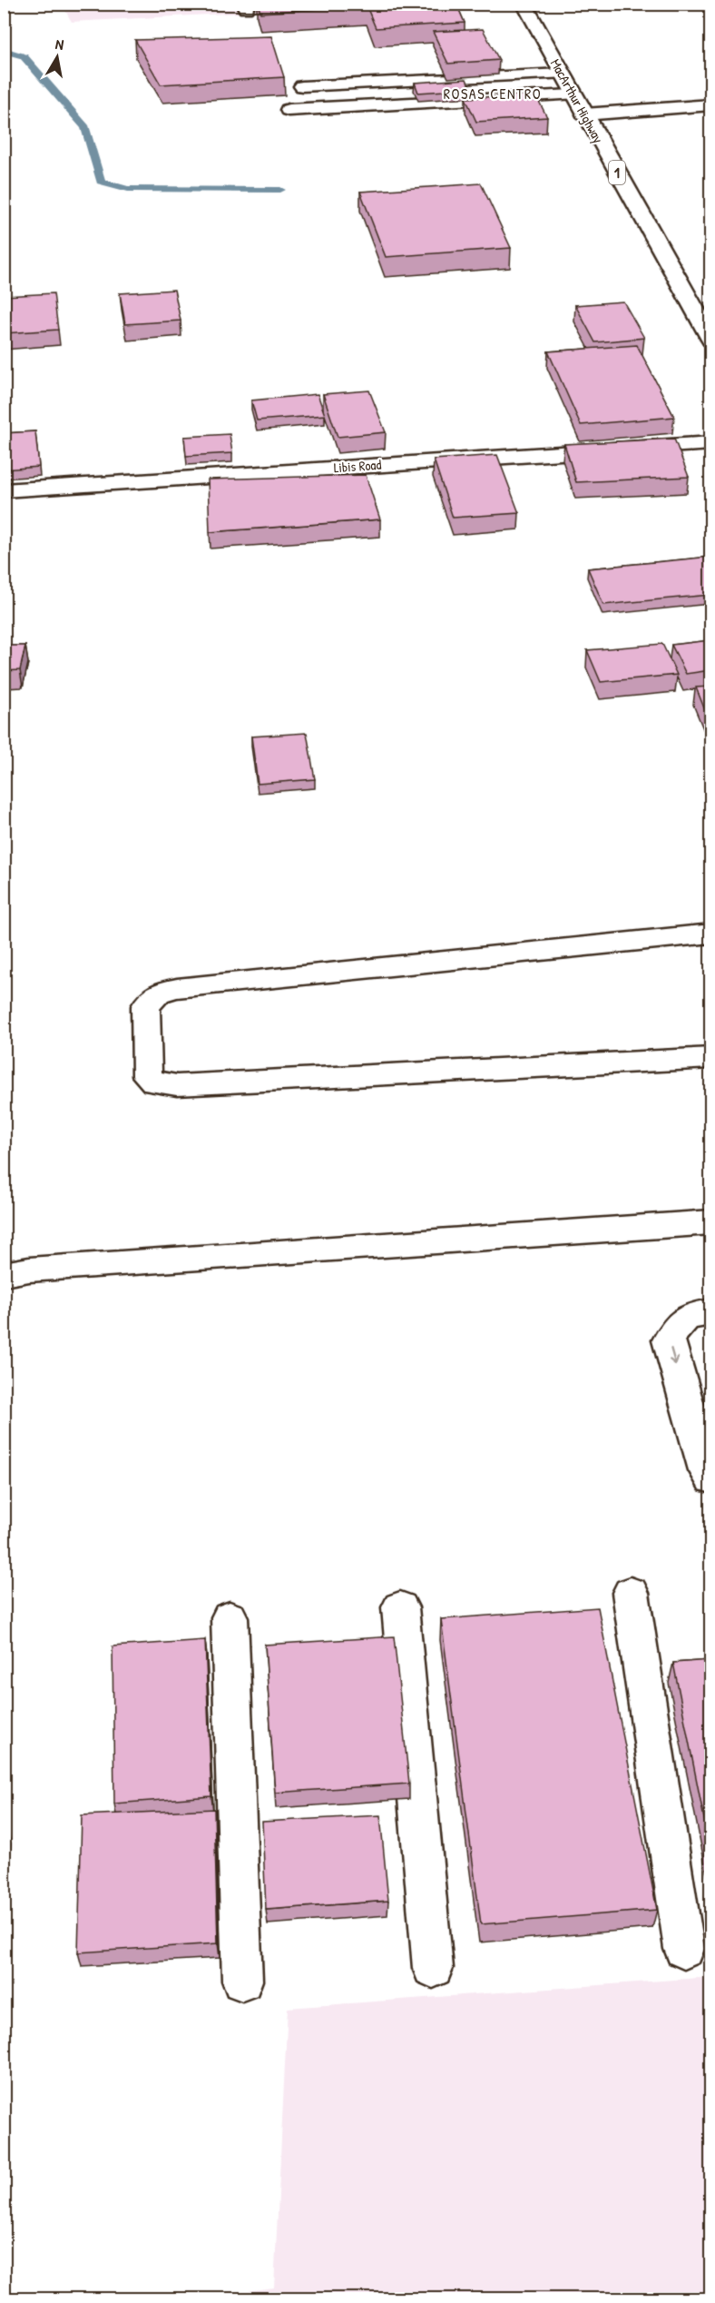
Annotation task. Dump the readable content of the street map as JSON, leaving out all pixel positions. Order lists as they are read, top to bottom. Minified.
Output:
{"streets":{"main road":["MacArthur Highway","1","Libis Road"]},"districts":["ROSAS CENTRO"],"north":"top"}
